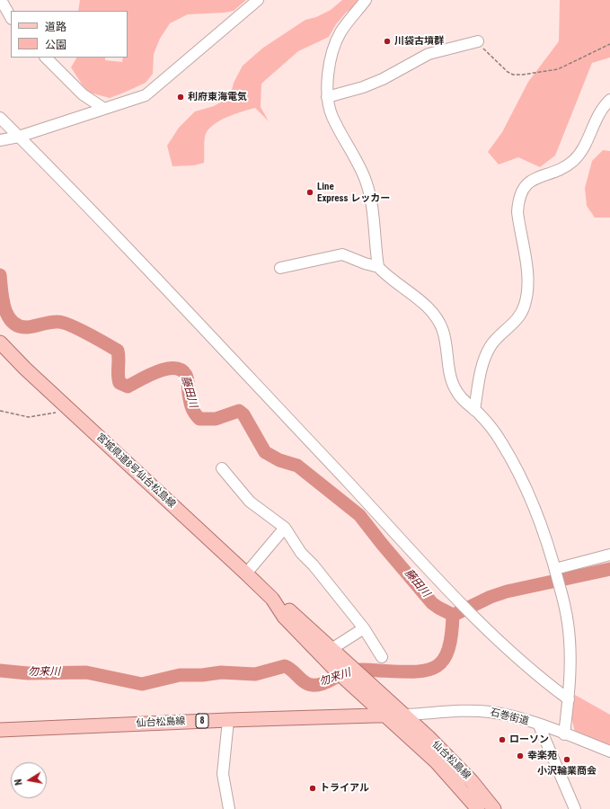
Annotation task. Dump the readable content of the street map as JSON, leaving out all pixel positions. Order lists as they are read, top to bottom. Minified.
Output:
{"streets":{"main road":["宮城県道8号仙台松島線","8","仙台松島線"],"street":["石巻街道"]},"crossings":[["宮城県道8号仙台松島線","仙台松島線"],["石巻街道","仙台松島線"]],"water":["藤田川","勿来川"],"places":["川袋古墳群","利府東海電気","Line Express レッカー","ローソン","幸楽苑","小沢輪業商会","トライアル"],"legend":["道路","公園"],"north":"left"}
